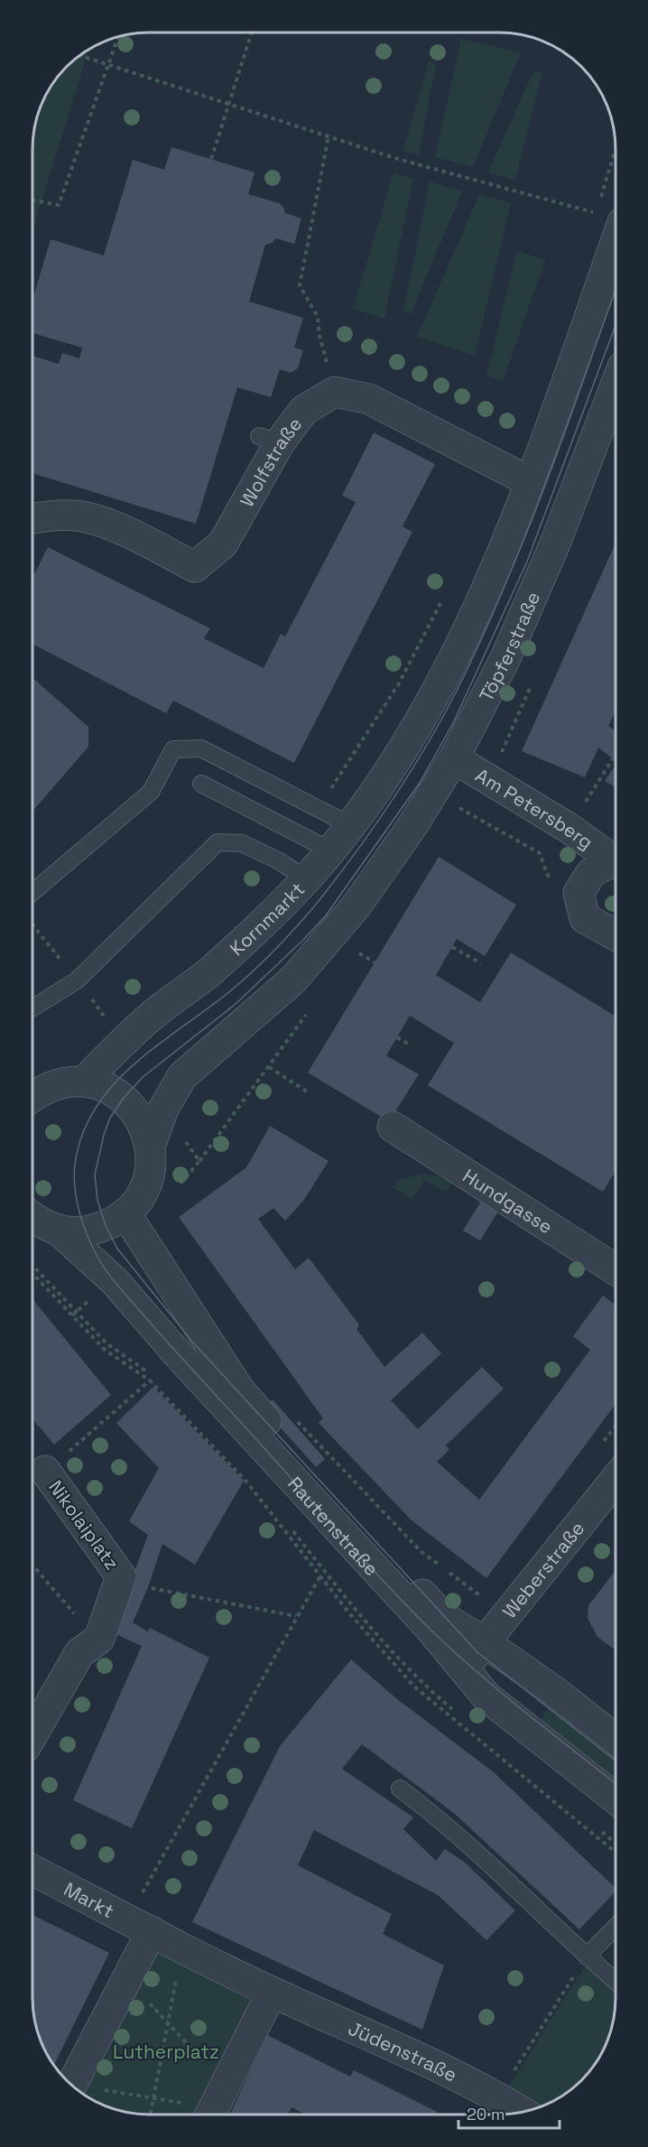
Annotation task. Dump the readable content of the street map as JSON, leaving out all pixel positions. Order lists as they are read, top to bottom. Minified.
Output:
{"streets":{"street":["Wolfstraße","Töpferstraße","Am Petersberg","Kornmarkt","Hundgasse","Nikolaiplatz","Rautenstraße","Weberstraße","Markt","Jüdenstraße"]},"crossings":[["Töpferstraße","Am Petersberg"],["Rautenstraße","Weberstraße"]],"parks":["Lutherplatz"],"scale_bar":"20 m"}
